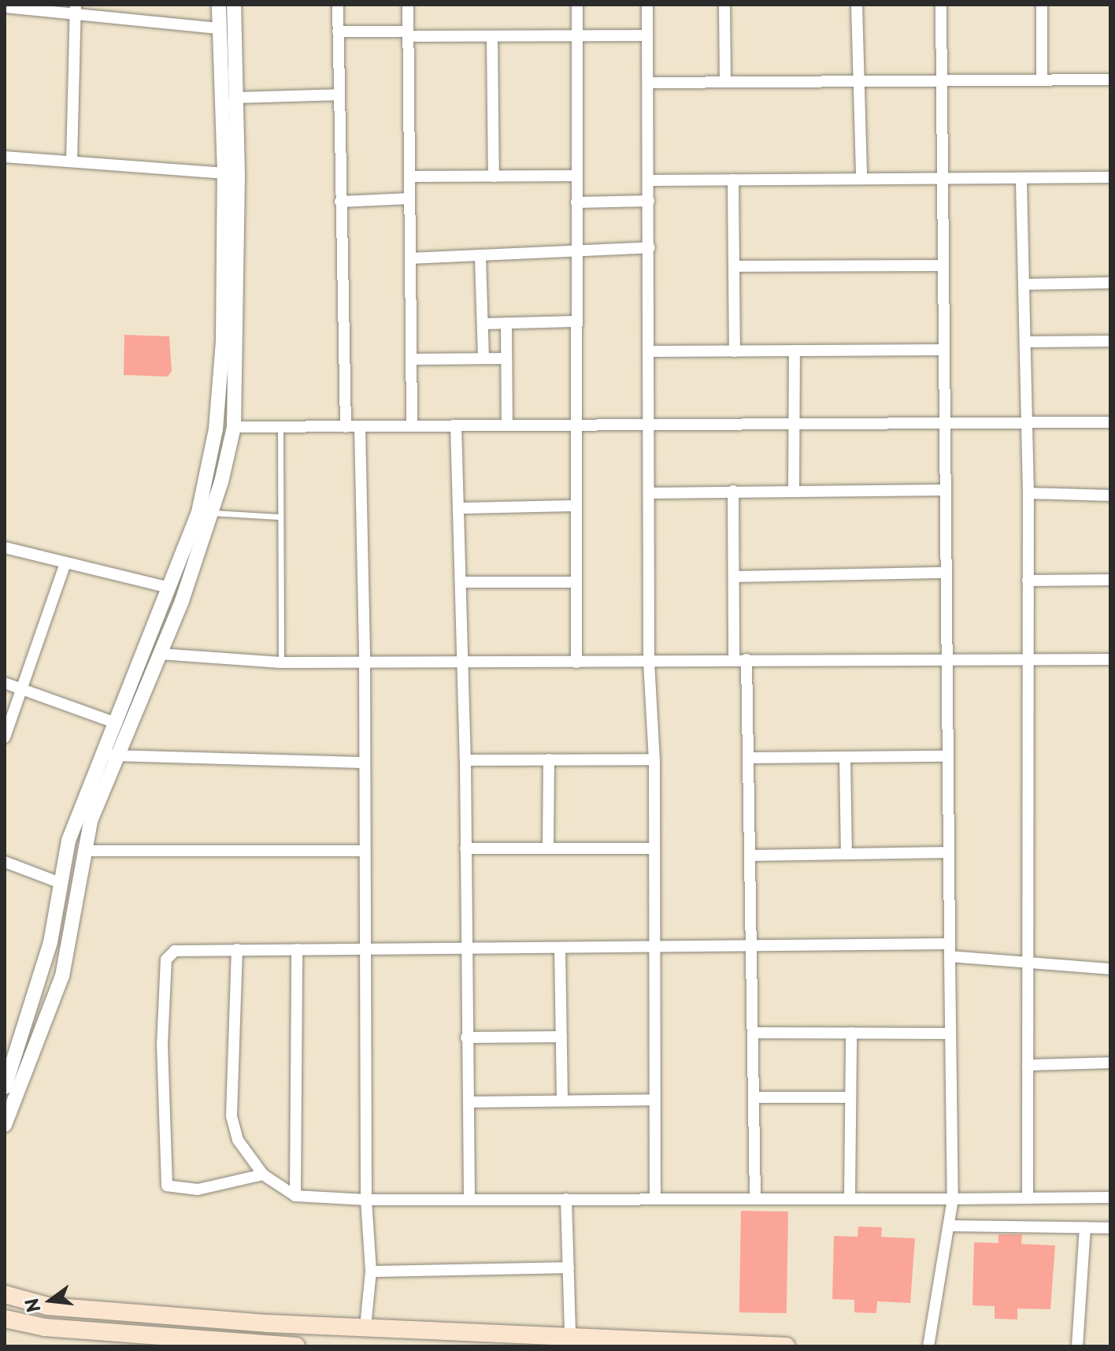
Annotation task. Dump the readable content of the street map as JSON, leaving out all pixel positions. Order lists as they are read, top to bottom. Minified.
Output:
{"north":"left"}
